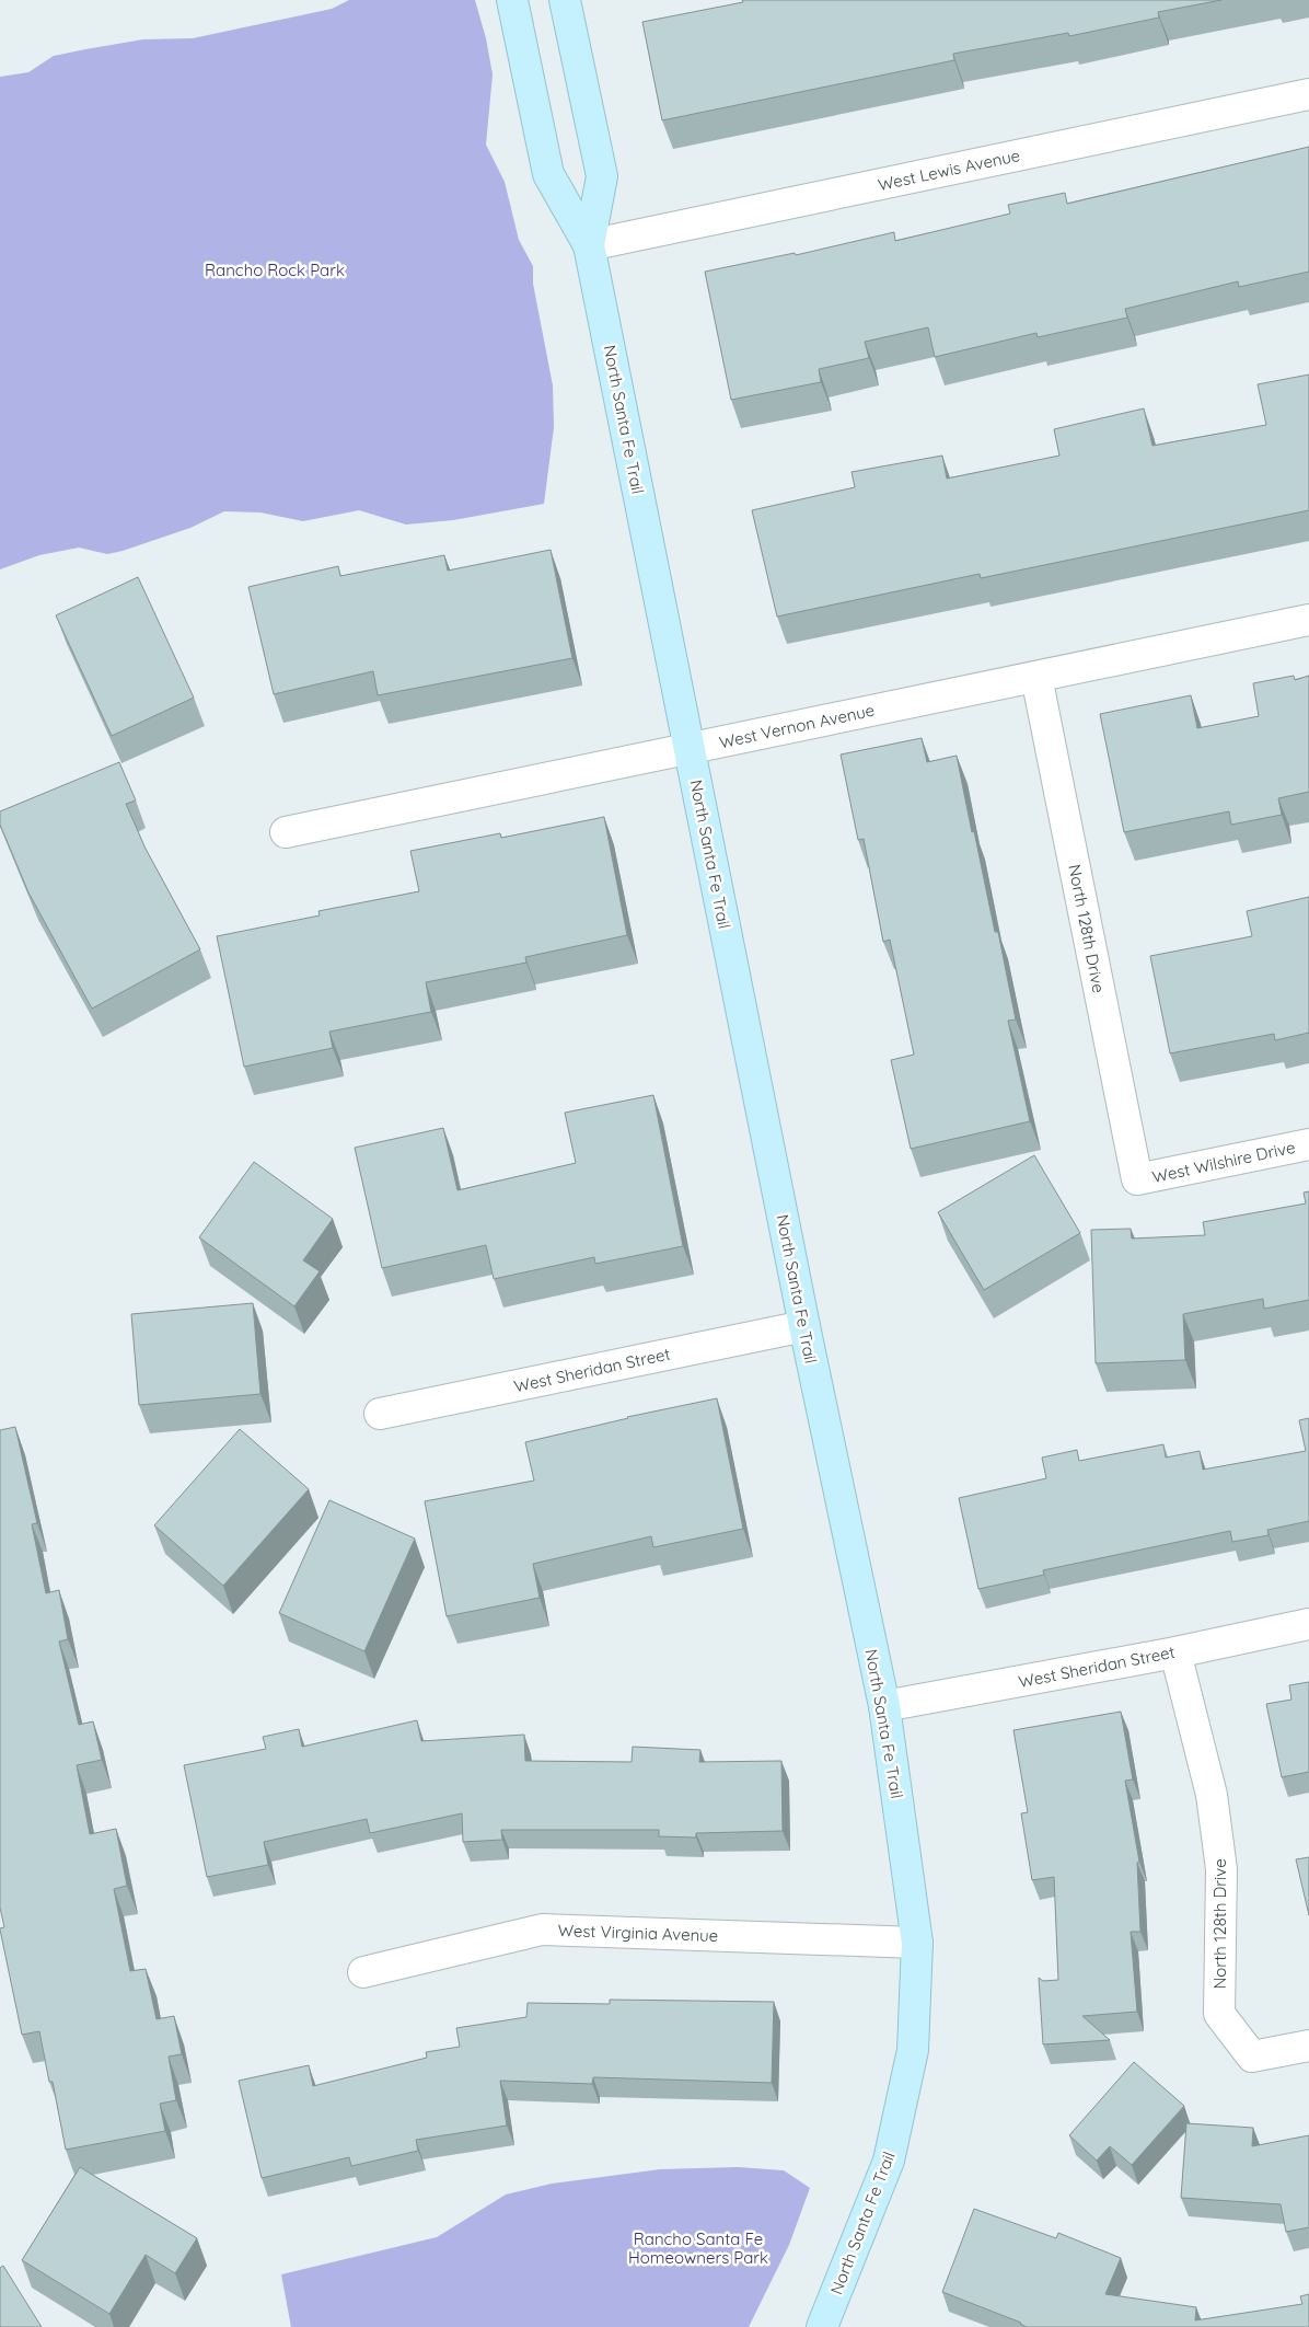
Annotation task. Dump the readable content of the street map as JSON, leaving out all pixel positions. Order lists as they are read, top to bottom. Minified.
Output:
{"streets":{"street":["West Lewis Avenue","North Santa Fe Trail","West Vernon Avenue","North 128th Drive","West Wilshire Drive","West Sheridan Street","West Virginia Avenue"]},"crossings":[["West Lewis Avenue","North Santa Fe Trail"],["North Santa Fe Trail","West Vernon Avenue"],["North Santa Fe Trail","West Sheridan Street"],["North Santa Fe Trail","West Virginia Avenue"],["West Vernon Avenue","North 128th Drive"],["North 128th Drive","West Wilshire Drive"],["North 128th Drive","West Sheridan Street"]],"parks":["Rancho Rock Park","Rancho Santa Fe Homeowners Park"]}
